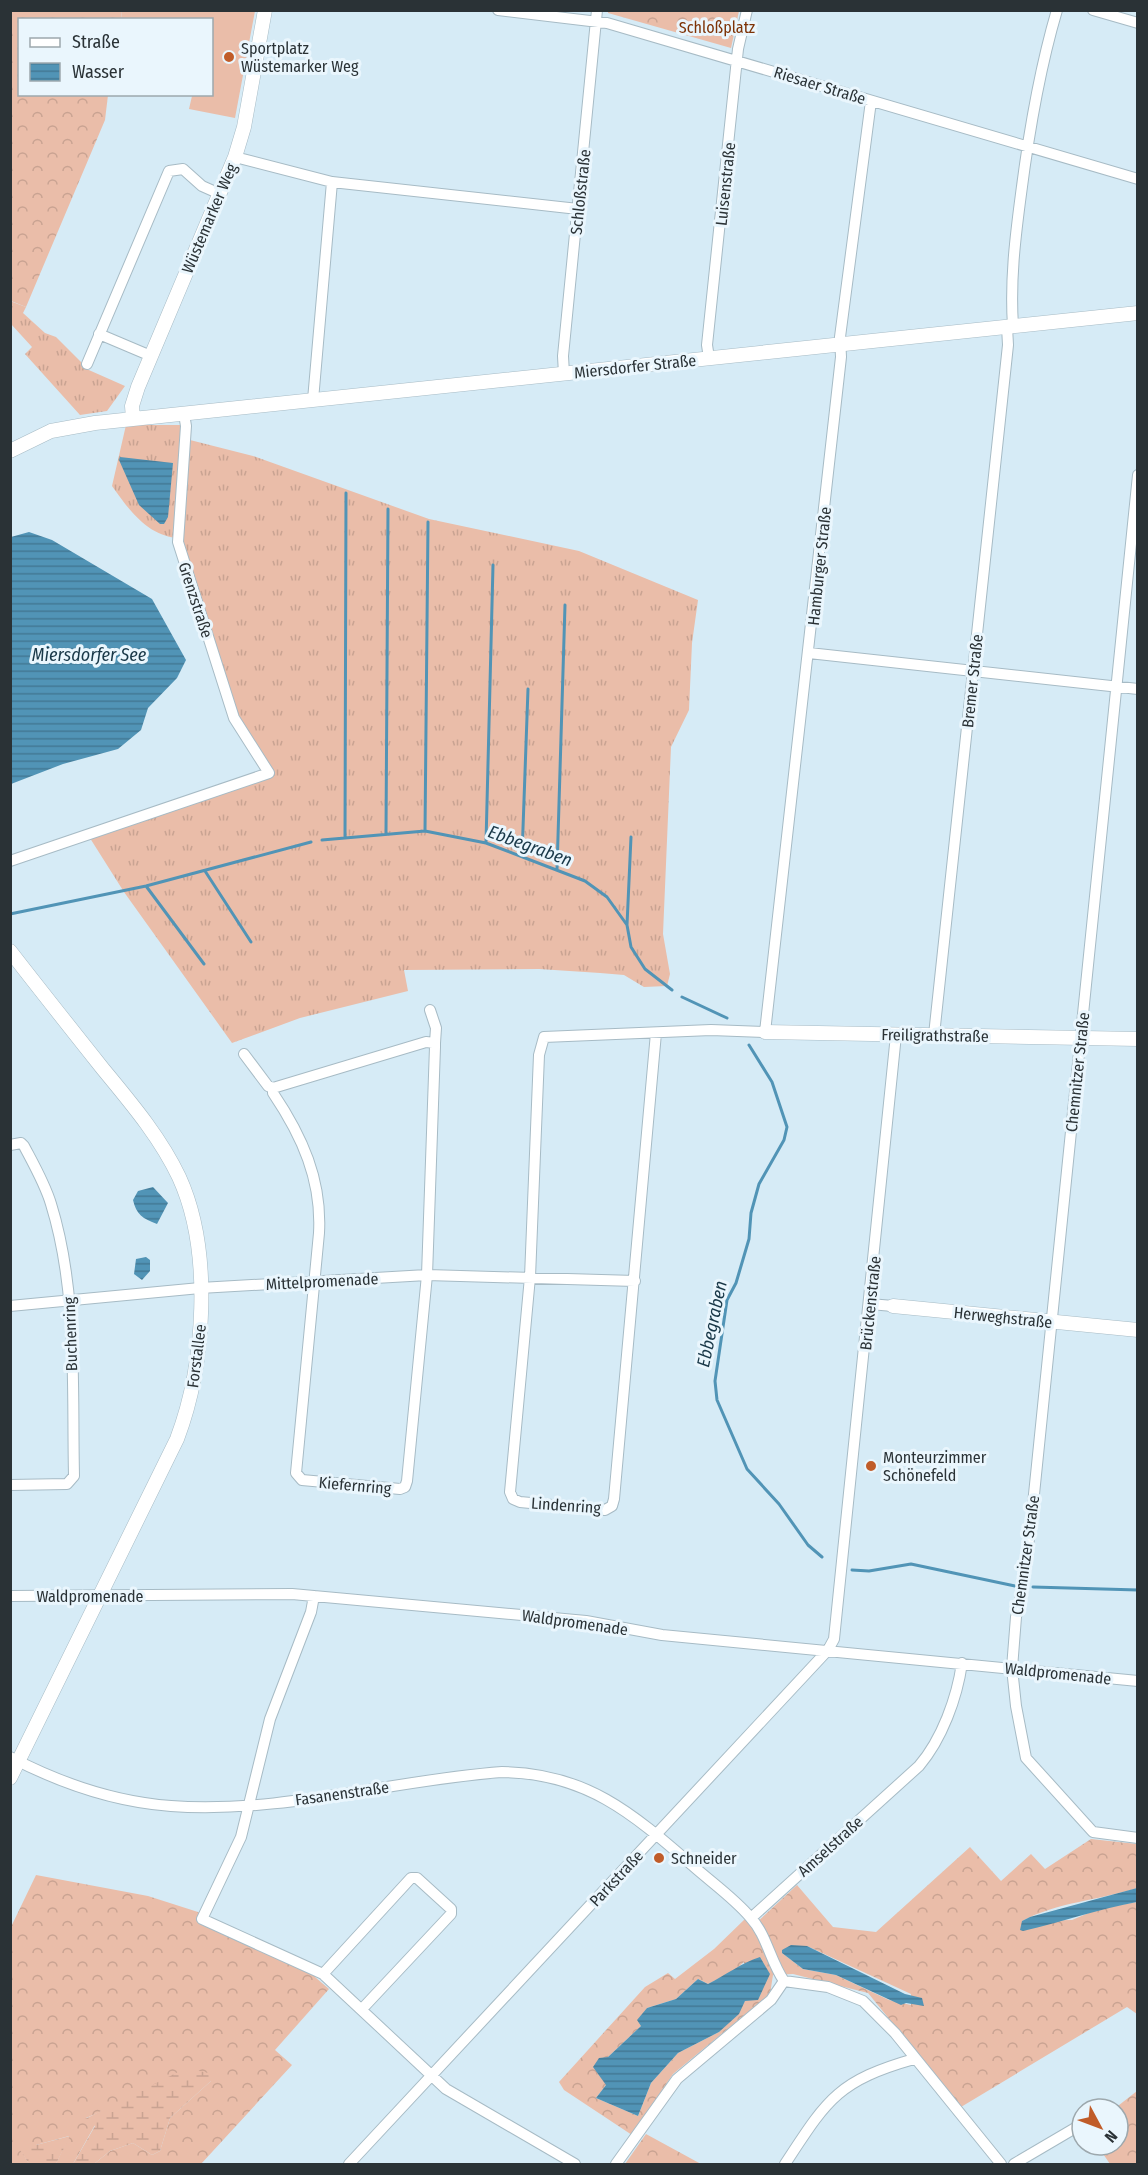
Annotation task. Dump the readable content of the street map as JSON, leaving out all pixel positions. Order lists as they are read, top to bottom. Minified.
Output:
{"streets":{"street":["Riesaer Straße","Luisenstraße","Schloßstraße","Wüstemarker Weg","Miersdorfer Straße","Hamburger Straße","Grenzstraße","Bremer Straße","Freiligrathstraße","Chemnitzer Straße","Mittelpromenade","Brückenstraße","Herweghstraße","Buchenring","Forstallee","Kiefernring","Lindenring","Waldpromenade","Fasanenstraße","Amselstraße","Parkstraße"]},"crossings":[["Riesaer Straße","Luisenstraße"],["Riesaer Straße","Schloßstraße"],["Riesaer Straße","Hamburger Straße"],["Riesaer Straße","Bremer Straße"],["Luisenstraße","Miersdorfer Straße"],["Schloßstraße","Miersdorfer Straße"],["Wüstemarker Weg","Miersdorfer Straße"],["Miersdorfer Straße","Hamburger Straße"],["Miersdorfer Straße","Grenzstraße"],["Miersdorfer Straße","Bremer Straße"],["Hamburger Straße","Freiligrathstraße"],["Bremer Straße","Freiligrathstraße"],["Freiligrathstraße","Chemnitzer Straße"],["Freiligrathstraße","Brückenstraße"],["Freiligrathstraße","Lindenring"],["Chemnitzer Straße","Herweghstraße"],["Chemnitzer Straße","Waldpromenade"],["Mittelpromenade","Buchenring"],["Mittelpromenade","Forstallee"],["Mittelpromenade","Kiefernring"],["Mittelpromenade","Lindenring"],["Brückenstraße","Herweghstraße"],["Brückenstraße","Parkstraße"],["Forstallee","Waldpromenade"],["Forstallee","Fasanenstraße"],["Waldpromenade","Amselstraße"],["Waldpromenade","Parkstraße"],["Fasanenstraße","Parkstraße"]],"water":["Miersdorfer See","Ebbegraben"],"parks":["Schloßplatz"],"places":["Sportplatz Wüstemarker Weg","Monteurzimmer Schönefeld","Schneider"],"legend":["Straße","Wasser"],"north":"bottom right"}
